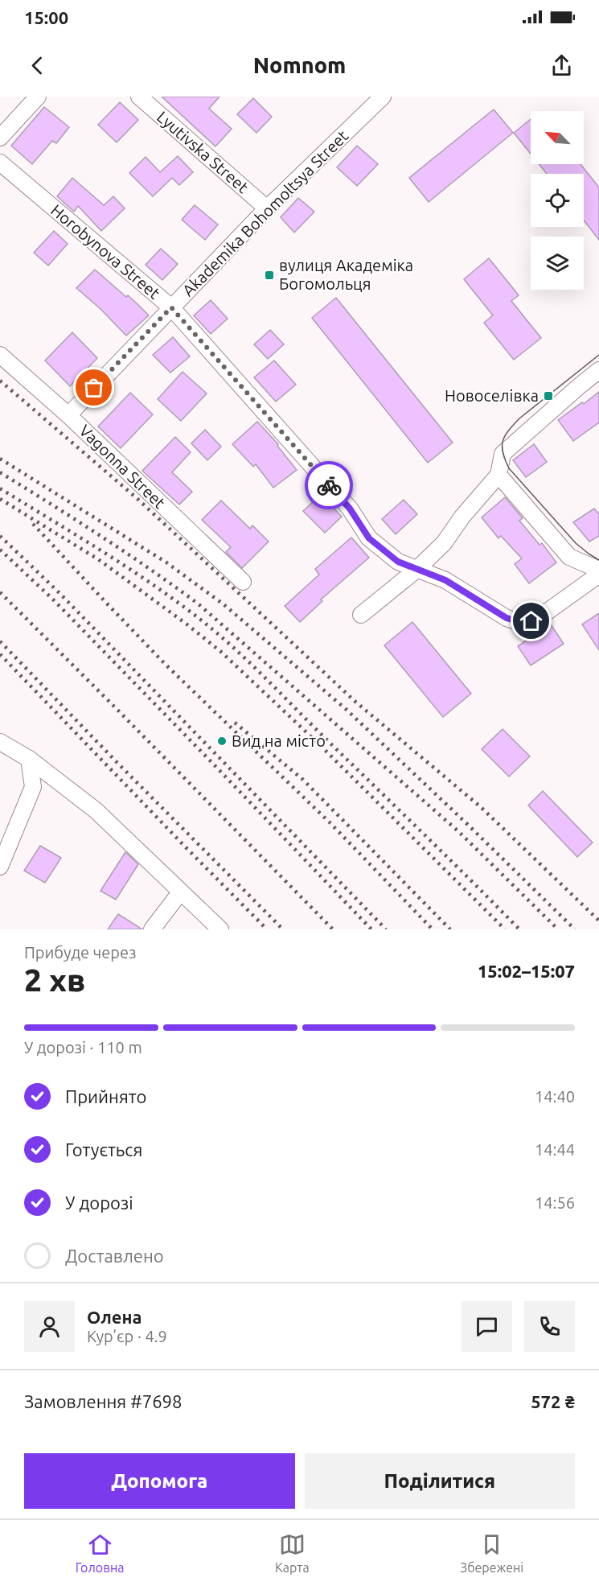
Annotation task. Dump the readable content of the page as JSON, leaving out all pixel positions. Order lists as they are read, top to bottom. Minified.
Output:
{"streets":{"street":["Lyutivska Street","Akademika Bohomoltsya Street","Horobynova Street","Vagonna Street"]},"crossings":[["Lyutivska Street","Akademika Bohomoltsya Street"],["Akademika Bohomoltsya Street","Horobynova Street"],["Akademika Bohomoltsya Street","Vagonna Street"]],"places":{"transit":["вулиця Академіка Богомольця","Новоселівка"],"other":["Вид на місто"]},"north":"top left","page":{"status":"15:00","header":"Nomnom","heading":["2 хв","Прибуде через","15:02–15:07"],"panel":["Олена","Кур’єр · 4.9","Замовлення #7698","572 ₴"],"bar":"У дорозі · 110 m","list":[["Прийнято","14:40"],["Готується","14:44"],["У дорозі","14:56"],"Доставлено"],"buttons":["Допомога","Поділитися"],"tabs":["Головна","Карта","Збережені"]}}
